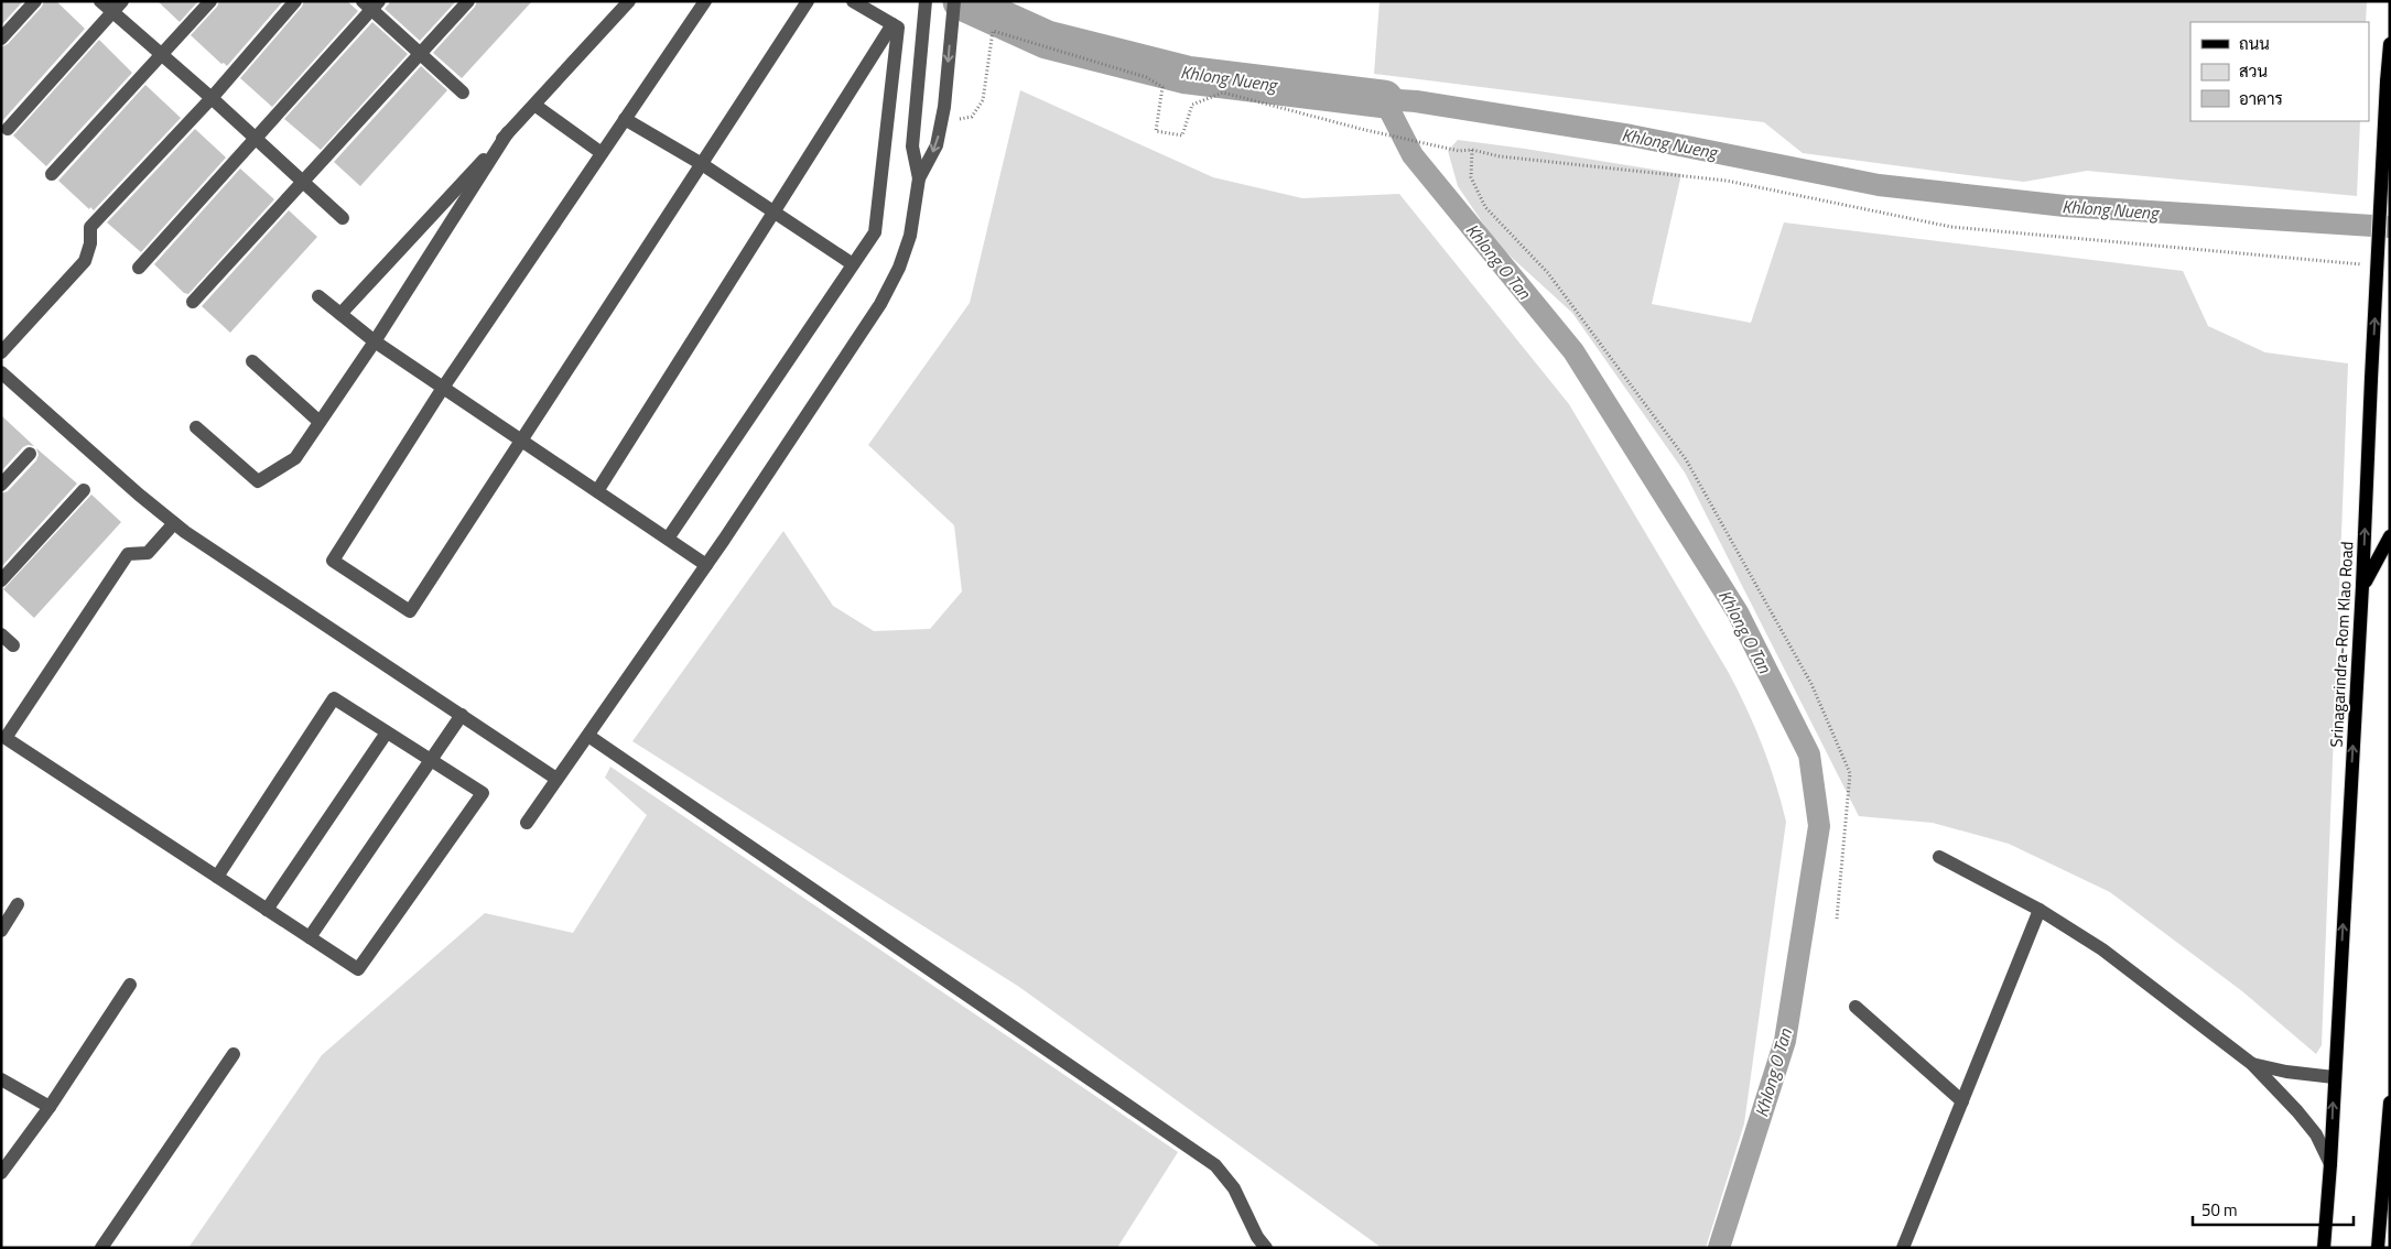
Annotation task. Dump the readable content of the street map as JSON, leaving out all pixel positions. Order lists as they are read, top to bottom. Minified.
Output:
{"streets":{"main road":["Srinagarindra-Rom Klao Road"]},"one_way":["Srinagarindra-Rom Klao Road"],"water":["Khlong Nueng","Khlong O Tan"],"legend":["ถนน","สวน","อาคาร"],"scale_bar":"50 m"}
